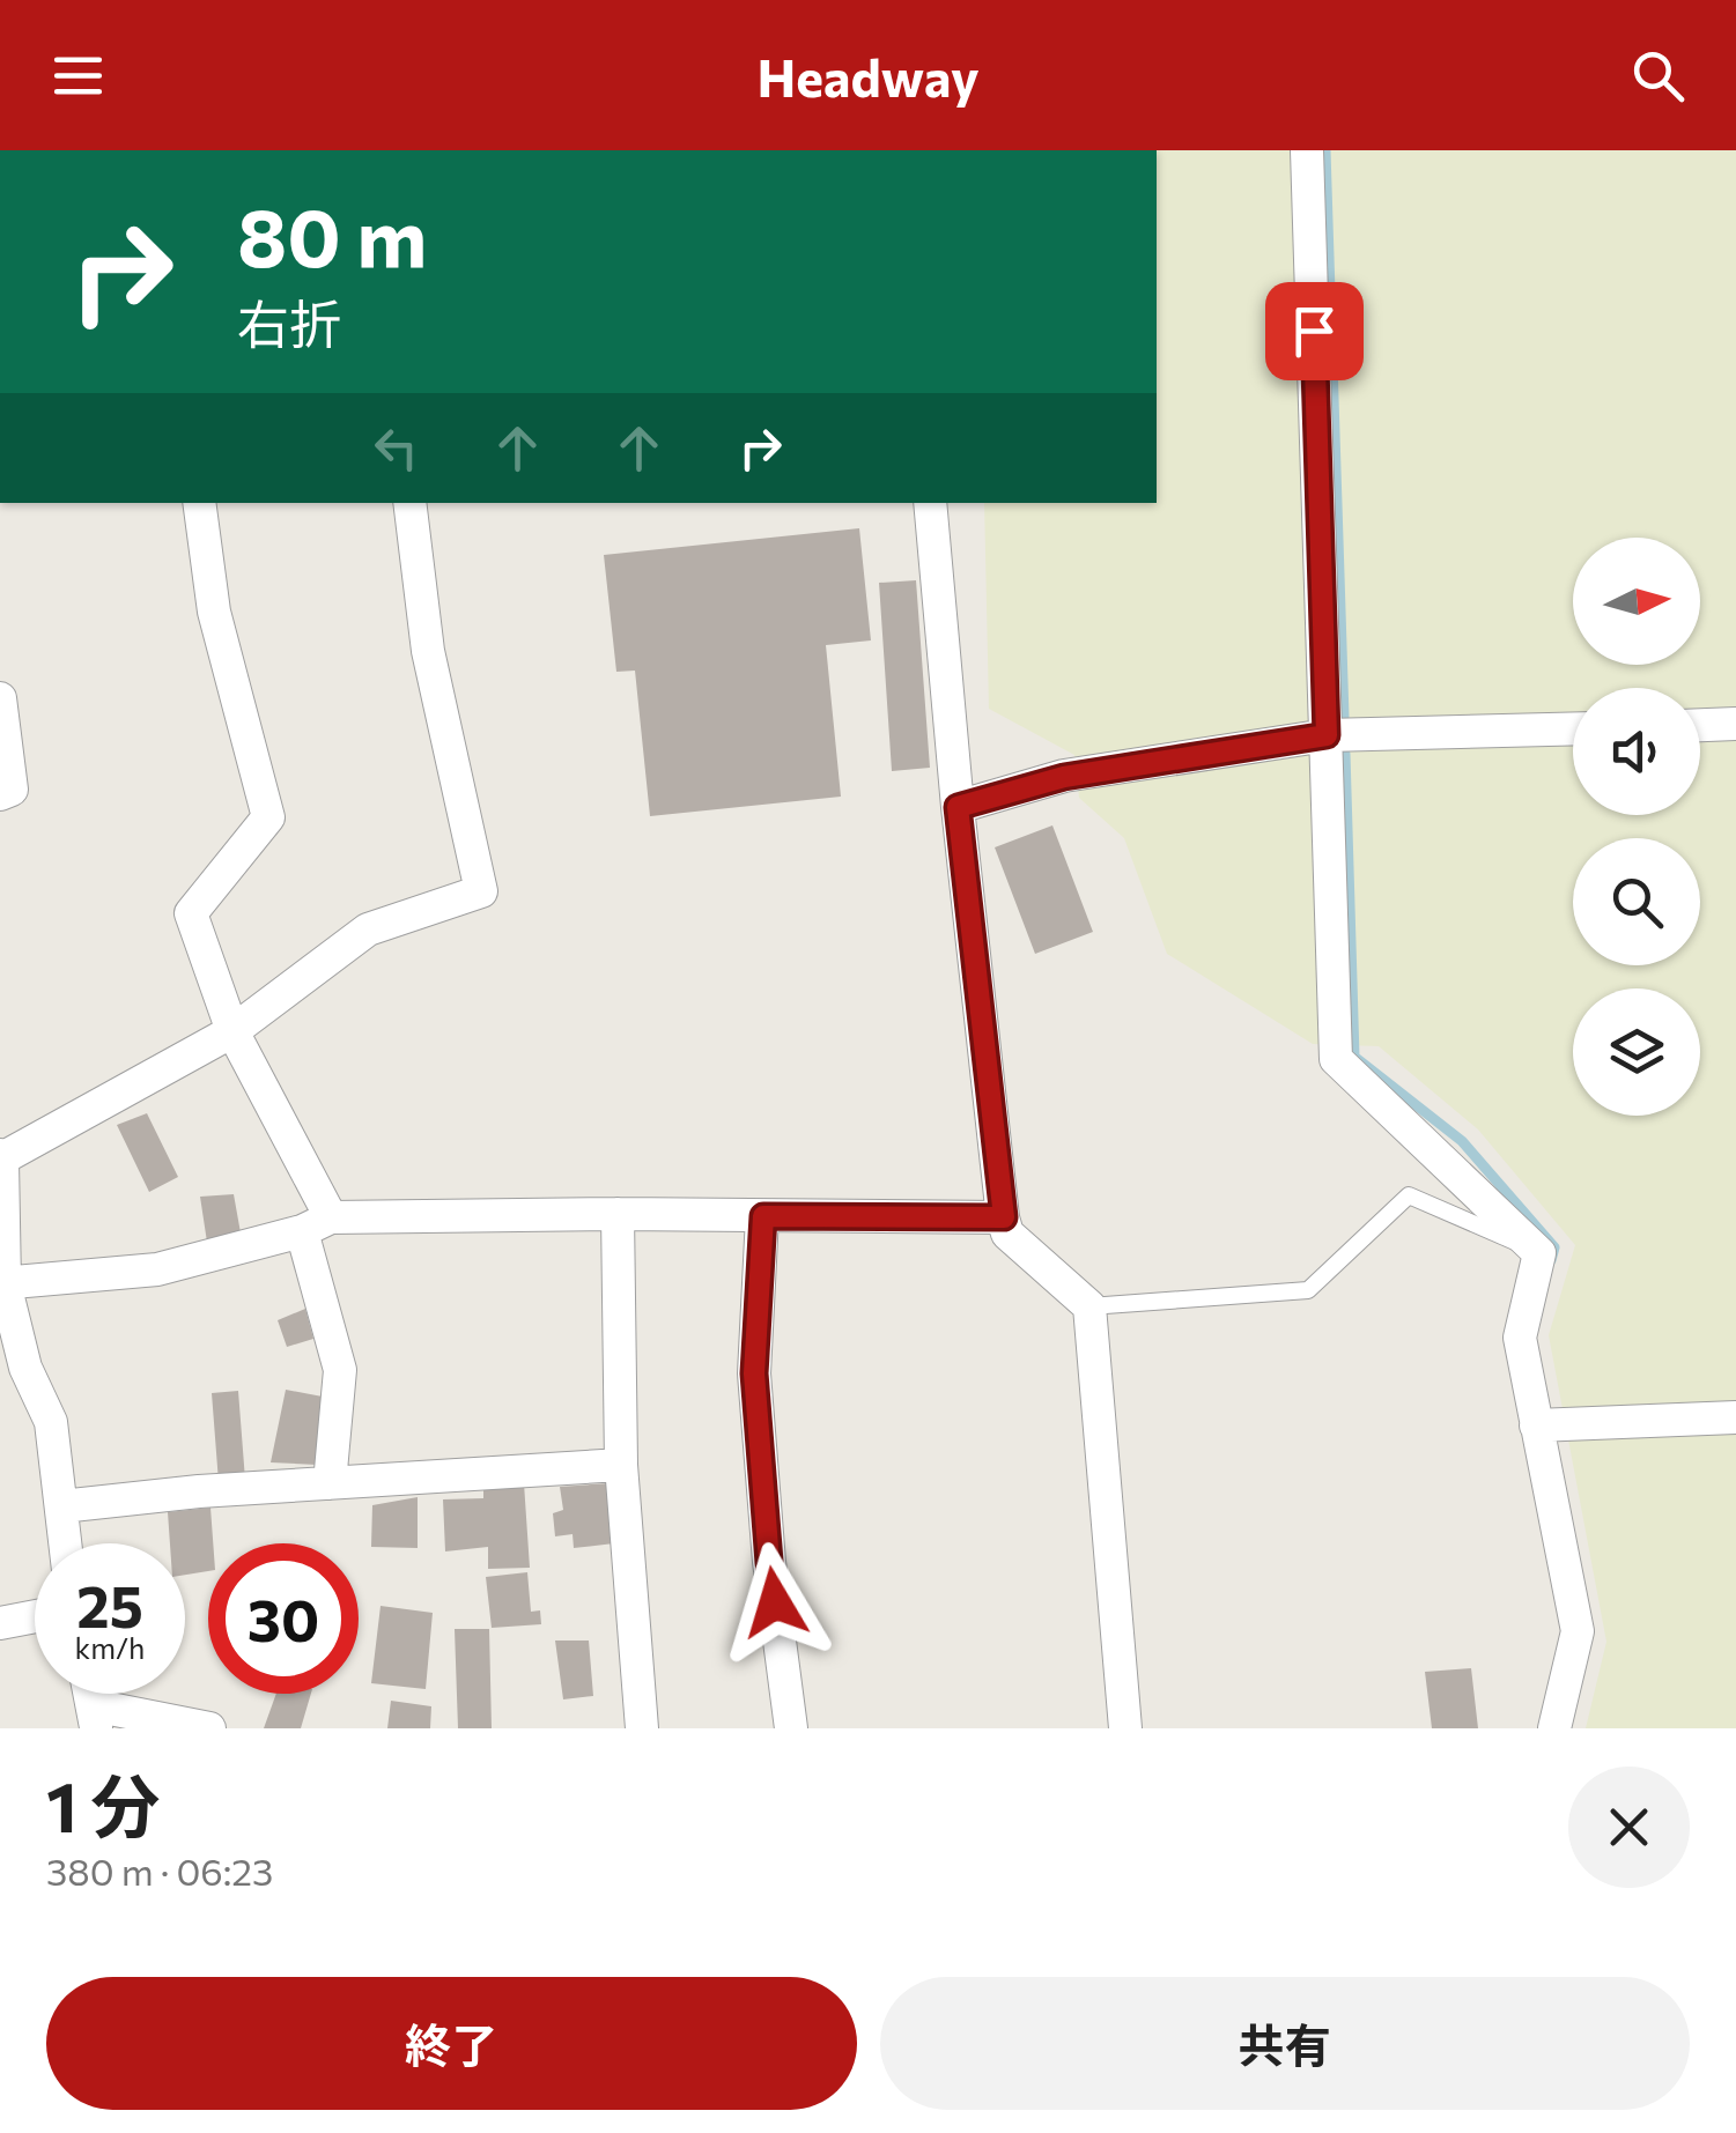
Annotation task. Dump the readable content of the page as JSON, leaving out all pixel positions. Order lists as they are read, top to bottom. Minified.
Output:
{"north":"right","page":{"header":"Headway","turn":["80 m","右折"],"speed":"25 km/h","limit":"30","heading":["1 分","380 m · 06:23"],"buttons":["終了","共有"]}}
